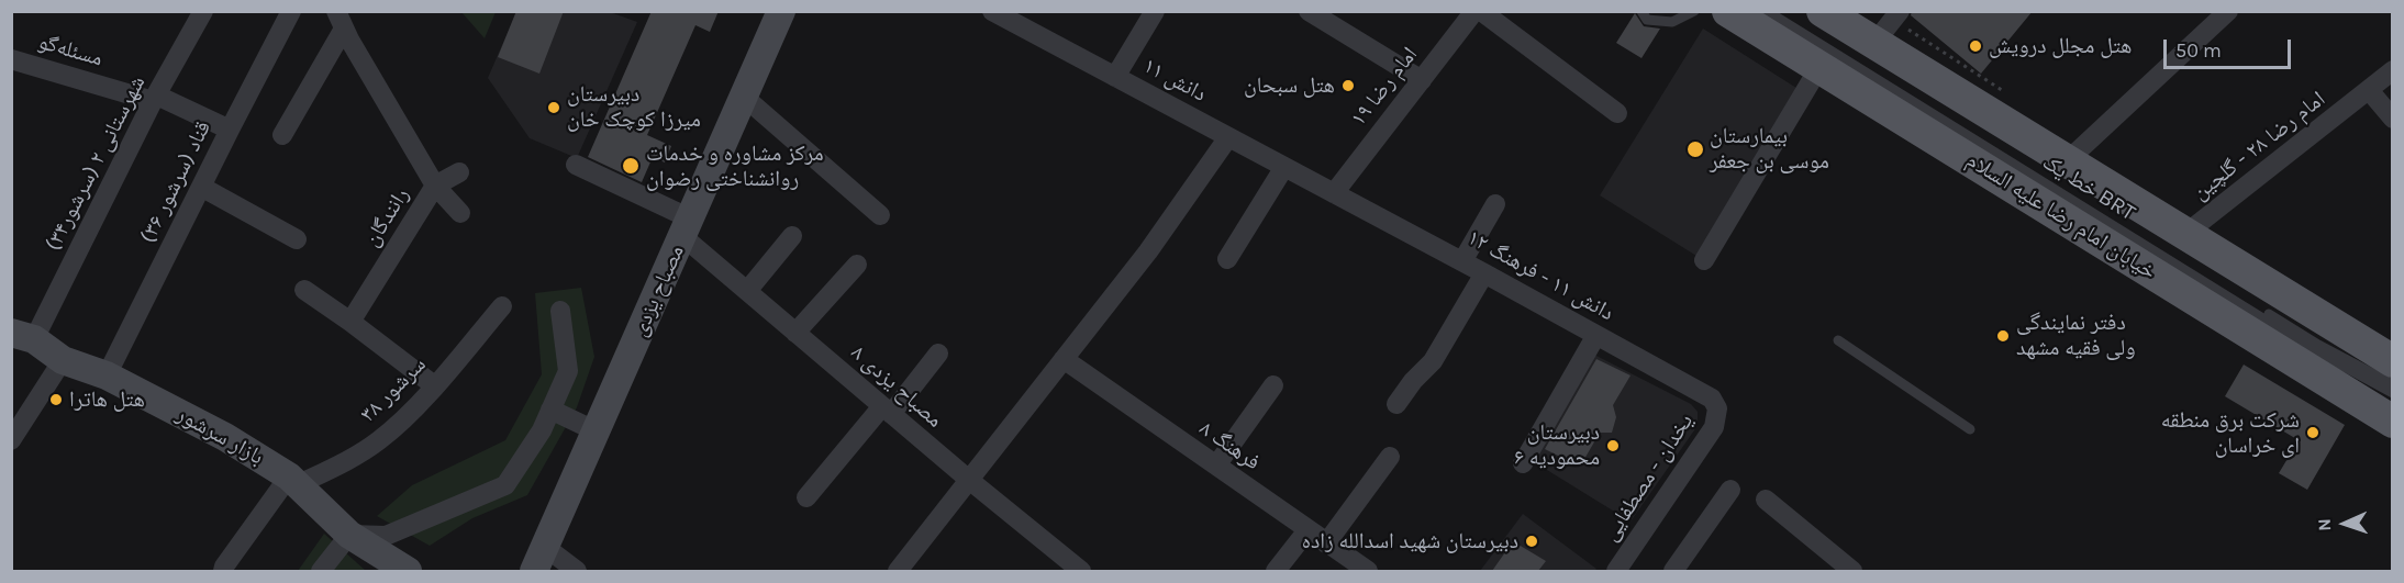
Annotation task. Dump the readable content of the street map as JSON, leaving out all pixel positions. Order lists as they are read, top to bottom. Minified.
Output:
{"streets":{"main road":["خیابان امام رضا علیه السلام","مصباح یزدی","بازار سرشور"],"street":["مسئله‌گو","دانش ۱۱","امام رضا ۱۹","امام رضا ۲۸ - گلچین","شهرستانی ۲ (سرشور۳۴)","قناد (سرشور ۳۶)","رانندگان","دانش ۱۱ - فرهنگ ۱۲","مصباح یزدی ۸","سرشور ۳۸","فرهنگ ۸","یخدان - مصطفایی"],"lane":["خط یک BRT"]},"crossings":[["مسئله‌گو","شهرستانی ۲ (سرشور۳۴)"],["مسئله‌گو","قناد (سرشور ۳۶)"],["دانش ۱۱","امام رضا ۱۹"],["دانش ۱۱","دانش ۱۱ - فرهنگ ۱۲"],["امام رضا ۱۹","دانش ۱۱ - فرهنگ ۱۲"],["شهرستانی ۲ (سرشور۳۴)","بازار سرشور"],["قناد (سرشور ۳۶)","بازار سرشور"],["دانش ۱۱ - فرهنگ ۱۲","یخدان - مصطفایی"],["مصباح یزدی","مصباح یزدی ۸"],["سرشور ۳۸","بازار سرشور"]],"places":["هتل مجلل درویش","هتل سبحان","دبیرستان میرزا کوچک خان","بیمارستان موسی بن جعفر","مرکز مشاوره و خدمات روانشناختی رضوان","دفتر نمایندگی ولی فقیه مشهد","هتل هاترا","شرکت برق منطقه ای خراسان","دبیرستان محمودیه ۶","دبیرستان شهید اسدالله زاده"],"scale_bar":"50 m","north":"left"}
